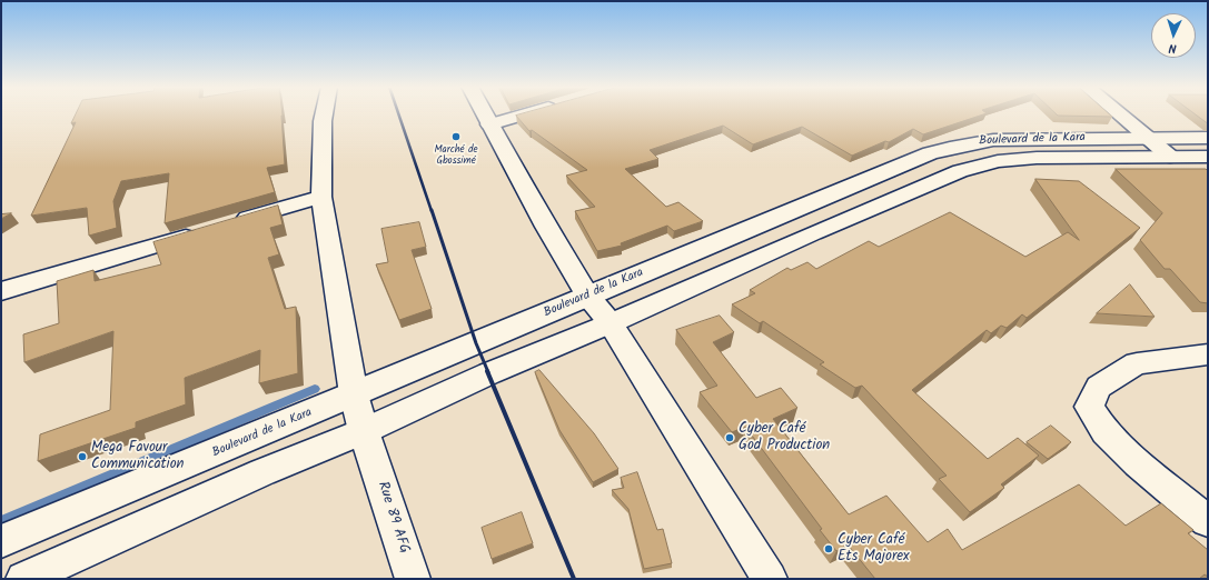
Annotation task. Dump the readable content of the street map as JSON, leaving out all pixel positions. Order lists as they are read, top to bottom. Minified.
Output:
{"streets":{"main road":["Boulevard de la Kara","Rue 89 AFG"]},"crossings":[["Boulevard de la Kara","Rue 89 AFG"]],"places":["Marché de Gbossimé","Cyber Café God Production","Mega Favour Communication","Cyber Café Ets Majorex"],"north":"bottom"}
